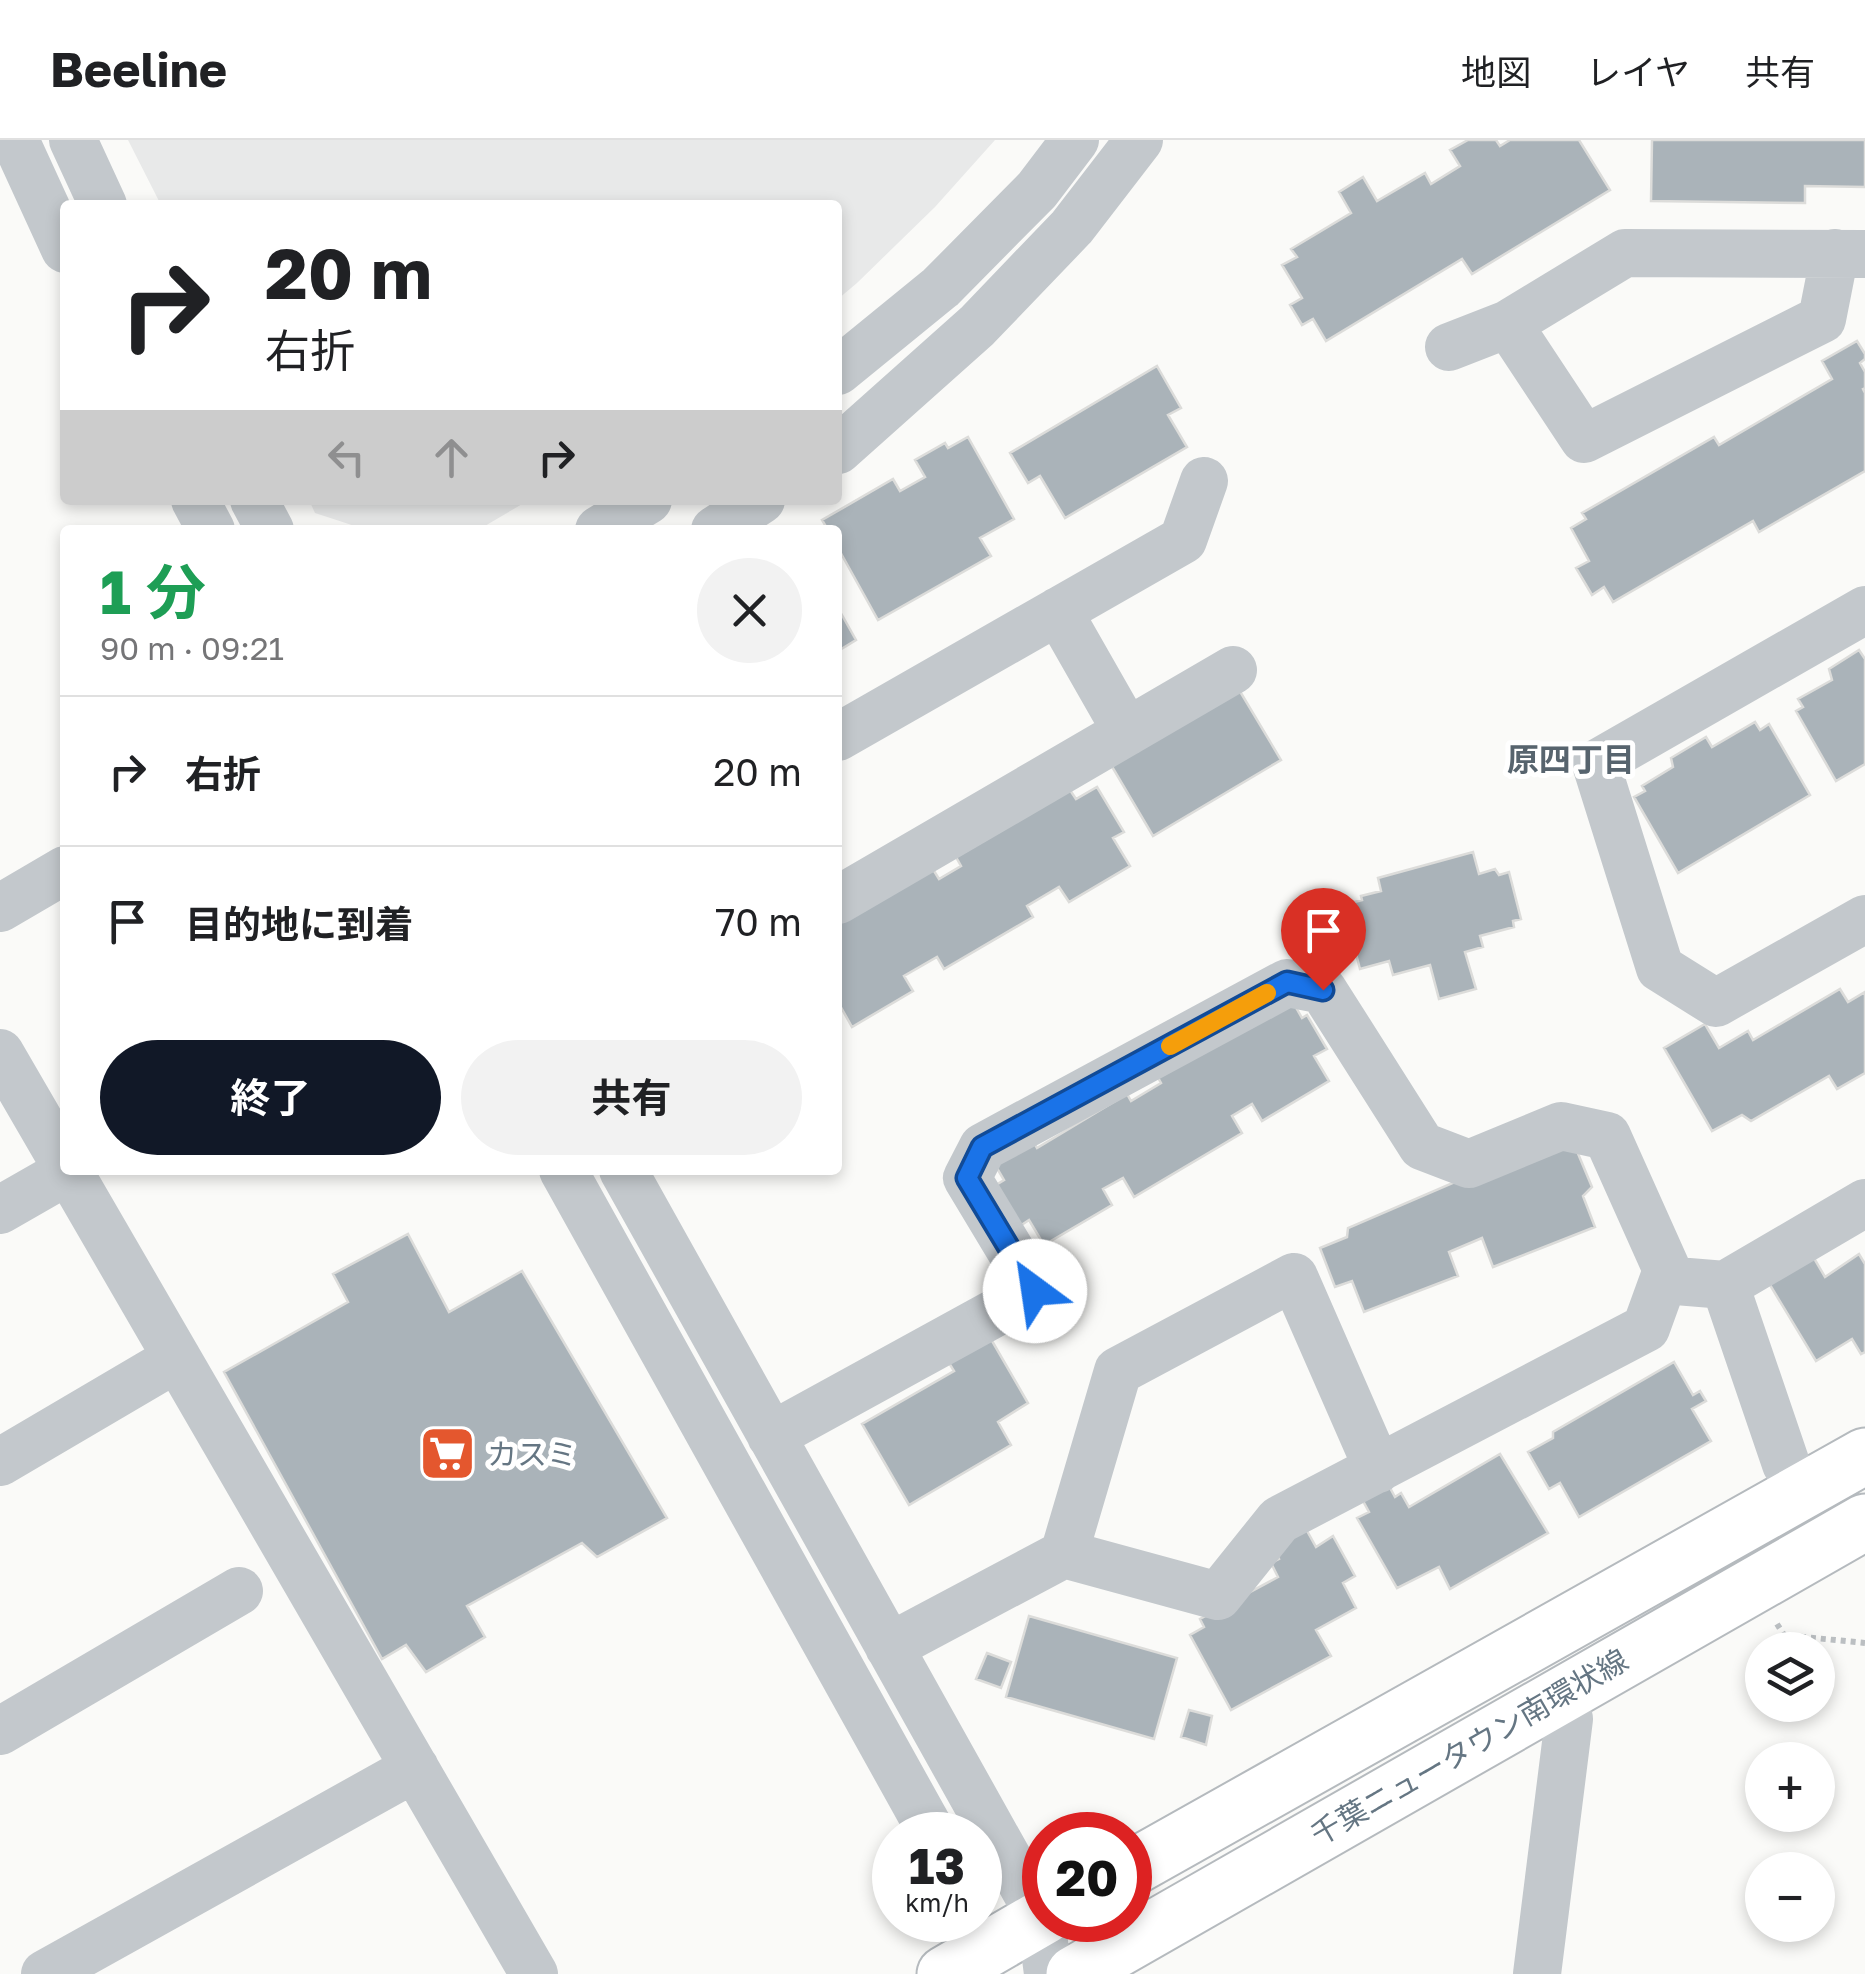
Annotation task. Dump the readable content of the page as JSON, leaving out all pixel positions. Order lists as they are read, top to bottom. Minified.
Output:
{"streets":{"main road":["千葉ニュータウン南環状線"]},"districts":["原四丁目"],"places":{"supermarket":["カスミ"]},"page":{"header":"Beeline","nav":["地図","レイヤ","共有"],"turn":["20 m","右折"],"heading":["1 分","90 m · 09:21"],"list":[{"name":"右折","value":"20 m"},{"name":"目的地に到着","value":"70 m"}],"buttons":["終了","共有"],"map_buttons":["+","−"],"speed":"13 km/h","limit":"20"}}
